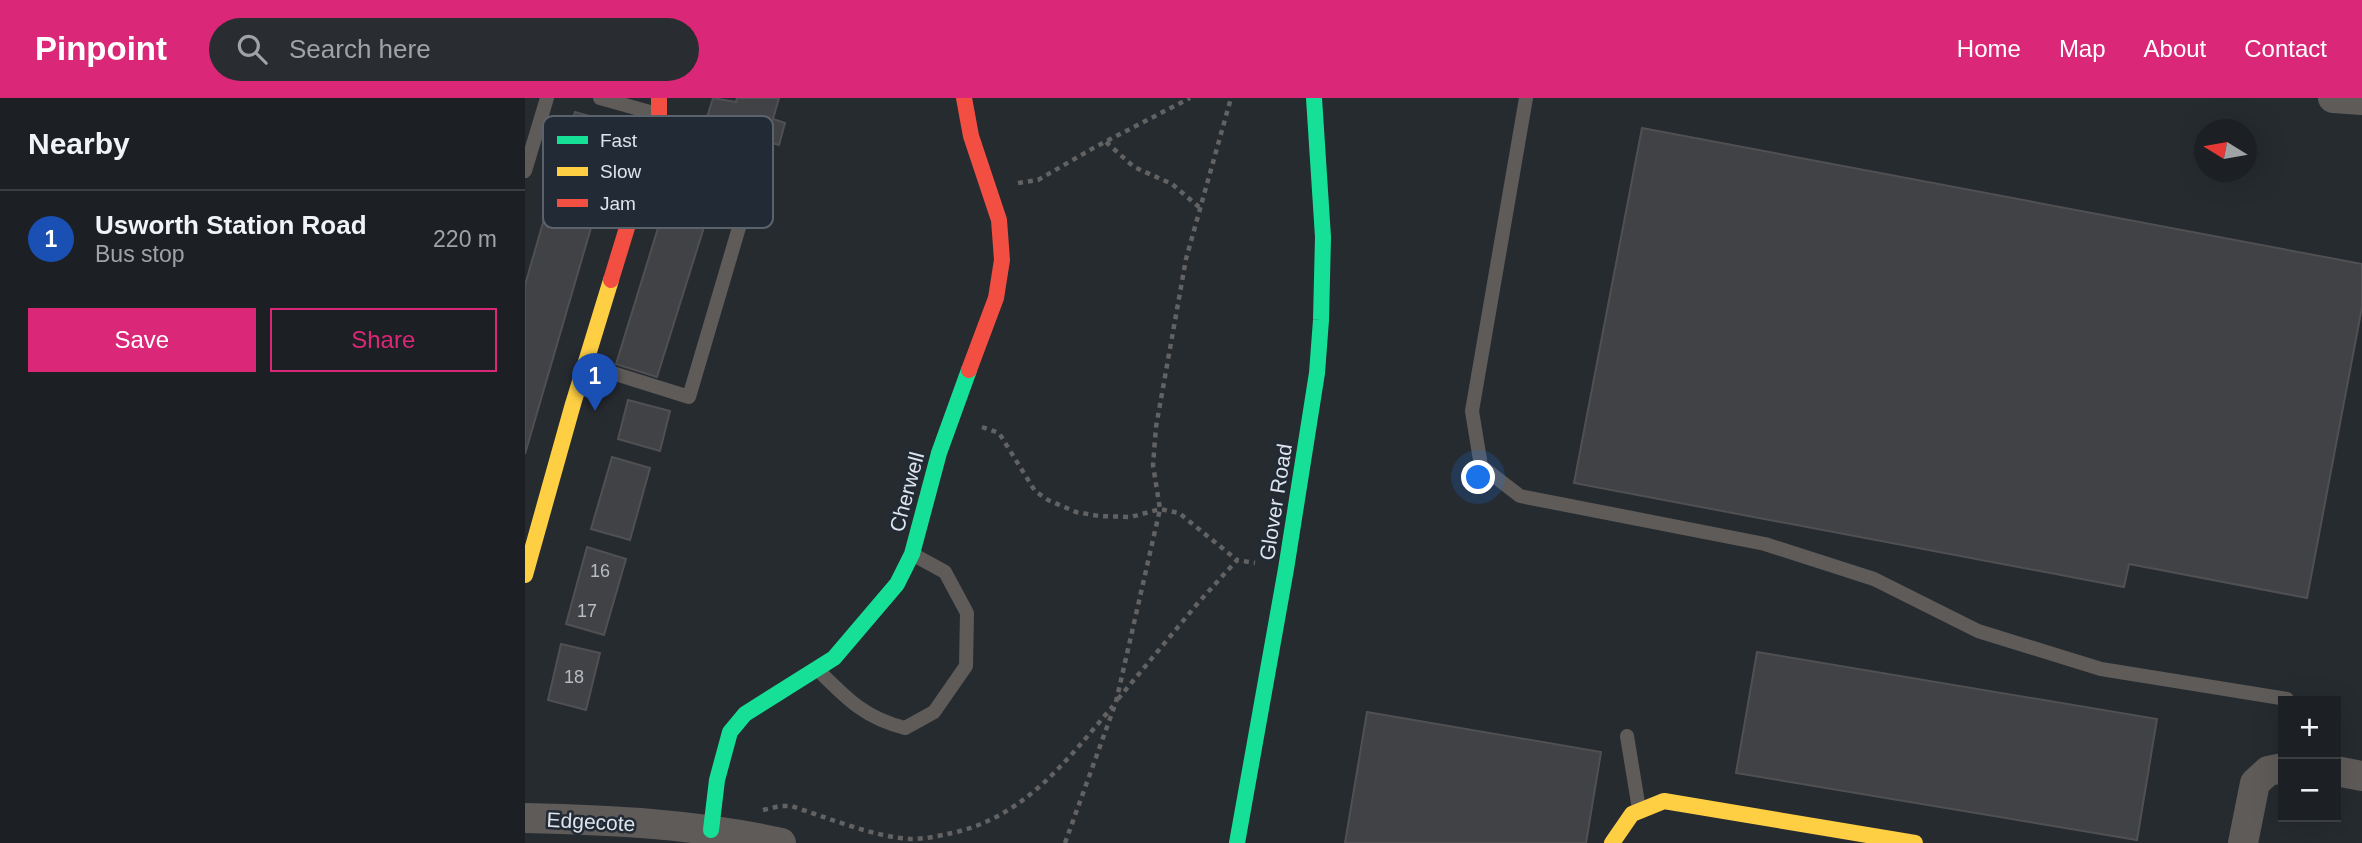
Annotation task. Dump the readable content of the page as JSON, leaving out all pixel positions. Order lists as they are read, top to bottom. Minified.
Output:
{"streets":{"street":["Cherwell","Glover Road","Edgecote"]},"crossings":[["Cherwell","Edgecote"]],"house_numbers":["16","17","18"],"legend":["Fast","Slow","Jam"],"north":"left","page":{"header":"Pinpoint","search":"Search here","nav":["Home","Map","About","Contact"],"heading":"Nearby","list":[{"mark":"1","name":"Usworth Station Road","note":"Bus stop","value":"220 m"}],"buttons":["Save","Share"],"pins":"1","map_buttons":["+","−"]}}
